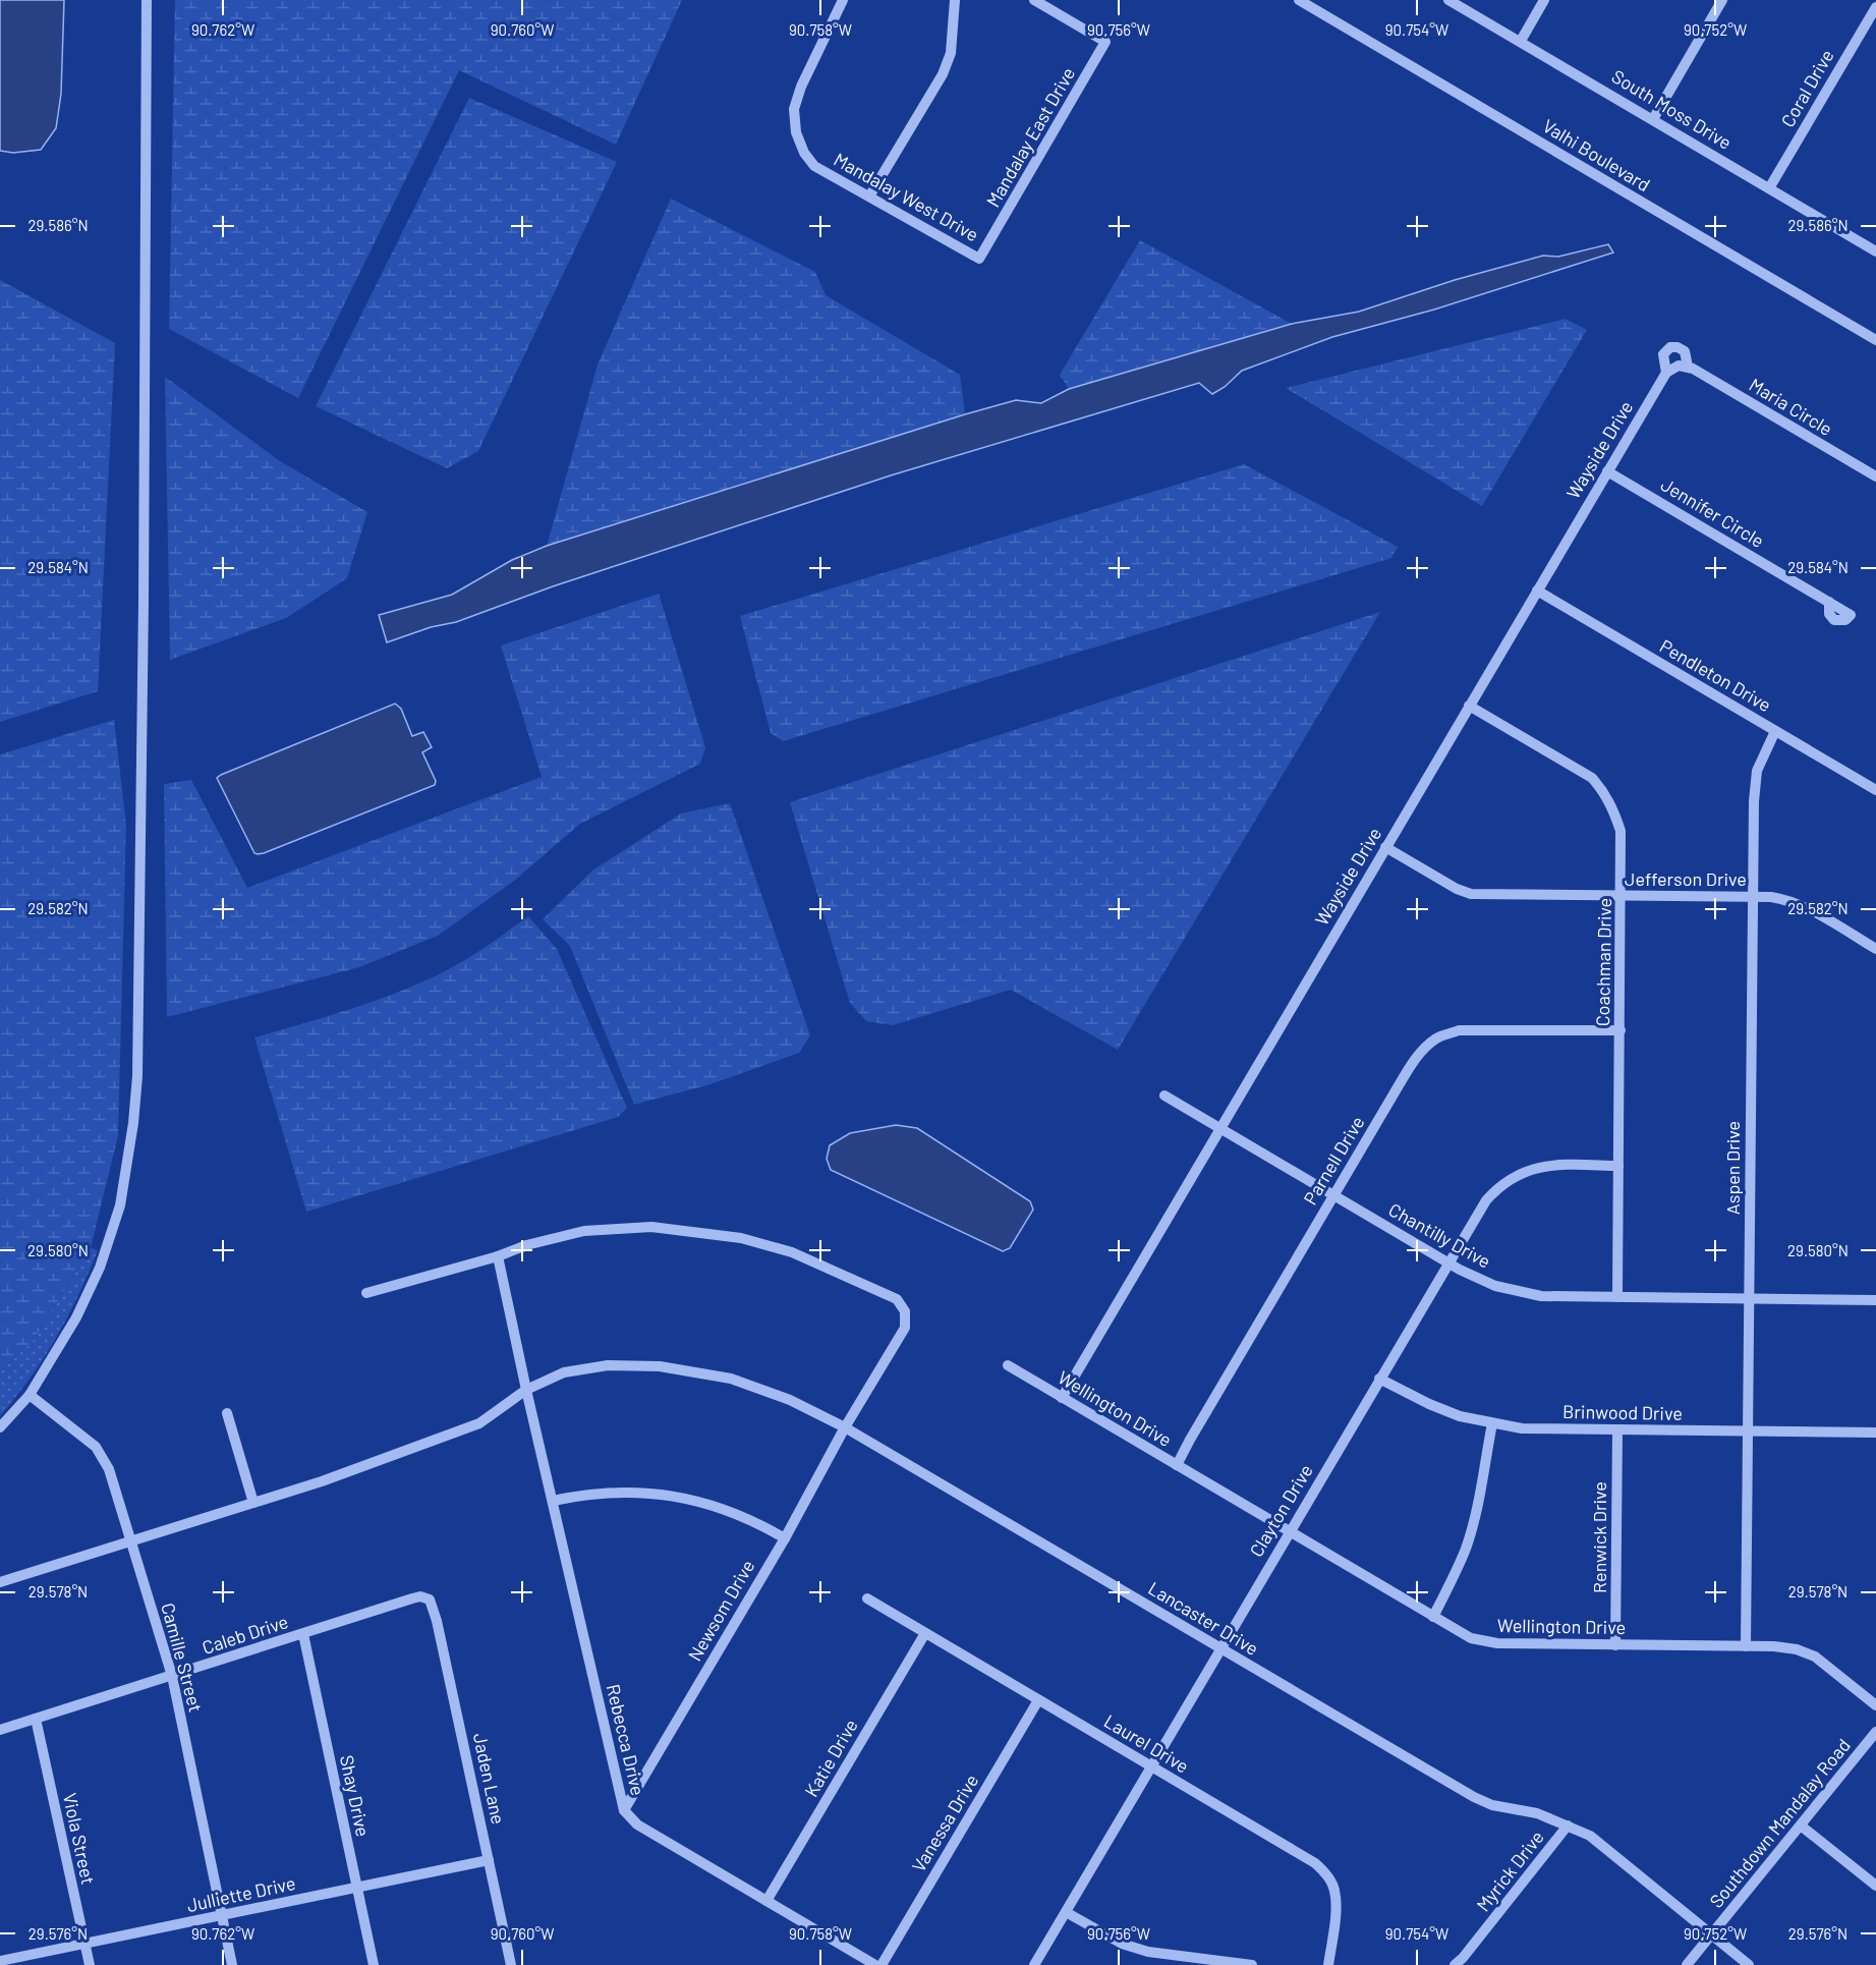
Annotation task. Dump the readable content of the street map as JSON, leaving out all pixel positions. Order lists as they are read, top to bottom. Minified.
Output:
{"streets":{"street":["Coral Drive","South Moss Drive","Mandalay East Drive","Valhi Boulevard","Mandalay West Drive","Maria Circle","Wayside Drive","Jennifer Circle","Pendleton Drive","Jefferson Drive","Coachman Drive","Parnell Drive","Aspen Drive","Chantilly Drive","Wellington Drive","Brinwood Drive","Clayton Drive","Renwick Drive","Newsom Drive","Lancaster Drive","Caleb Drive","Camille Street","Rebecca Drive","Laurel Drive","Katie Drive","Jaden Lane","Shay Drive","Vanessa Drive","Southdown Mandalay Road","Viola Street","Myrick Drive","Julliette Drive"]},"crossings":[["Coral Drive","South Moss Drive"],["Mandalay East Drive","Mandalay West Drive"],["Maria Circle","Wayside Drive"],["Wayside Drive","Jennifer Circle"],["Wayside Drive","Pendleton Drive"],["Wayside Drive","Jefferson Drive"],["Wayside Drive","Coachman Drive"],["Wayside Drive","Chantilly Drive"],["Wayside Drive","Wellington Drive"],["Pendleton Drive","Aspen Drive"],["Jefferson Drive","Coachman Drive"],["Jefferson Drive","Aspen Drive"],["Coachman Drive","Parnell Drive"],["Coachman Drive","Chantilly Drive"],["Coachman Drive","Clayton Drive"],["Parnell Drive","Chantilly Drive"],["Parnell Drive","Wellington Drive"],["Aspen Drive","Chantilly Drive"],["Aspen Drive","Wellington Drive"],["Aspen Drive","Brinwood Drive"],["Chantilly Drive","Clayton Drive"],["Wellington Drive","Clayton Drive"],["Wellington Drive","Renwick Drive"],["Brinwood Drive","Clayton Drive"],["Brinwood Drive","Renwick Drive"],["Clayton Drive","Lancaster Drive"],["Clayton Drive","Laurel Drive"],["Newsom Drive","Lancaster Drive"],["Newsom Drive","Rebecca Drive"],["Lancaster Drive","Camille Street"],["Lancaster Drive","Rebecca Drive"],["Lancaster Drive","Southdown Mandalay Road"],["Lancaster Drive","Myrick Drive"],["Caleb Drive","Camille Street"],["Caleb Drive","Jaden Lane"],["Caleb Drive","Shay Drive"],["Caleb Drive","Viola Street"],["Camille Street","Julliette Drive"],["Rebecca Drive","Katie Drive"],["Laurel Drive","Katie Drive"],["Laurel Drive","Vanessa Drive"],["Jaden Lane","Julliette Drive"],["Shay Drive","Julliette Drive"],["Viola Street","Julliette Drive"]],"coordinates":["90.762°W","90.760°W","90.758°W","90.756°W","90.754°W","90.752°W","29.586°N","29.584°N","29.582°N","29.580°N","29.578°N","29.576°N"]}
